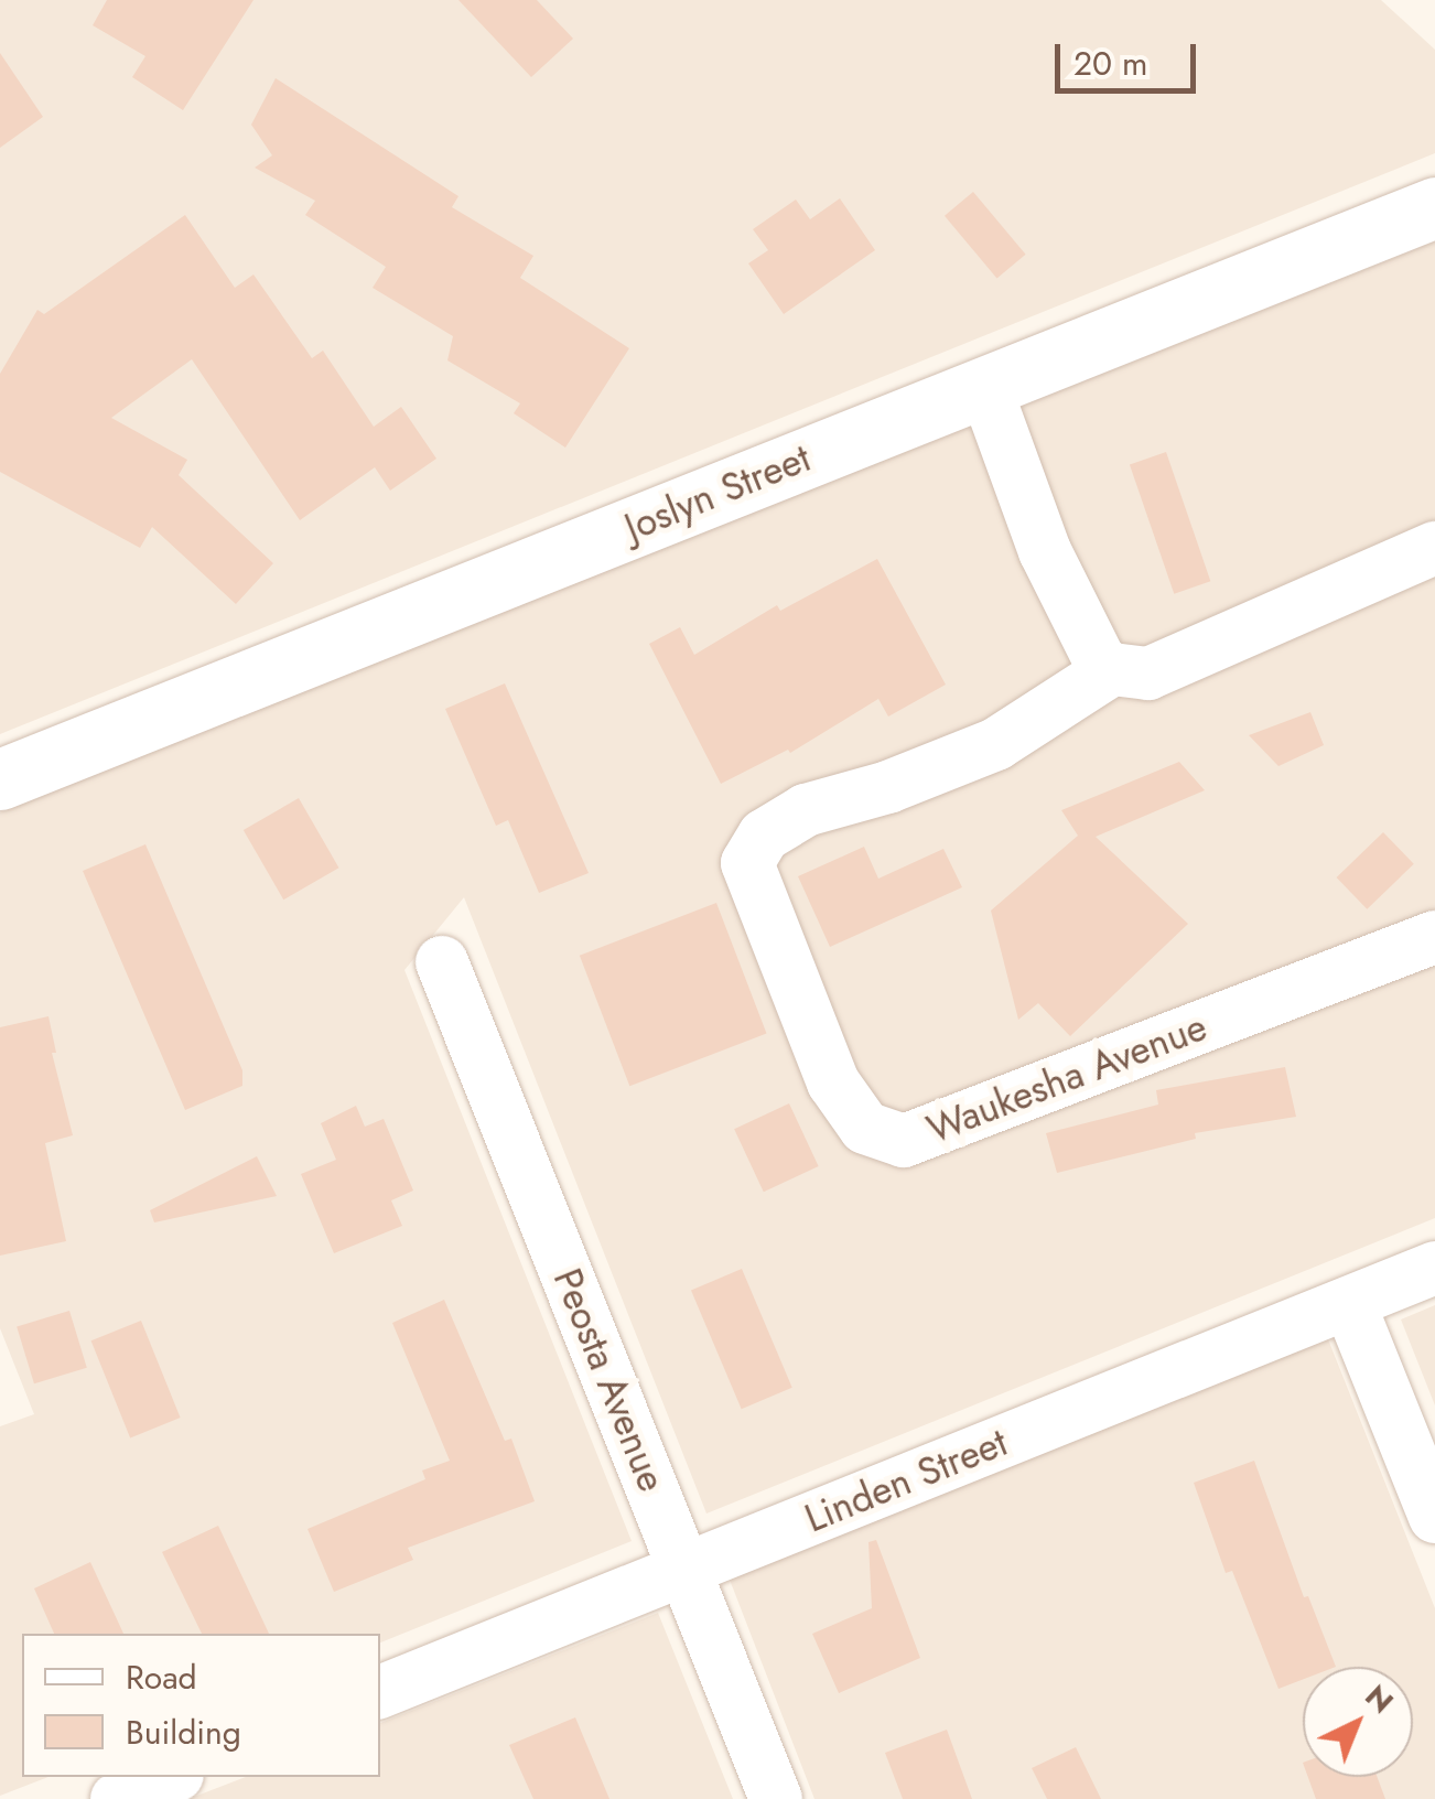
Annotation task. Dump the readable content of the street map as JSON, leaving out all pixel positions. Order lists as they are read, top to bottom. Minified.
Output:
{"streets":{"street":["Joslyn Street","Waukesha Avenue","Peosta Avenue","Linden Street"]},"crossings":[["Peosta Avenue","Linden Street"]],"legend":["Road","Building"],"scale_bar":"20 m","north":"top right"}
